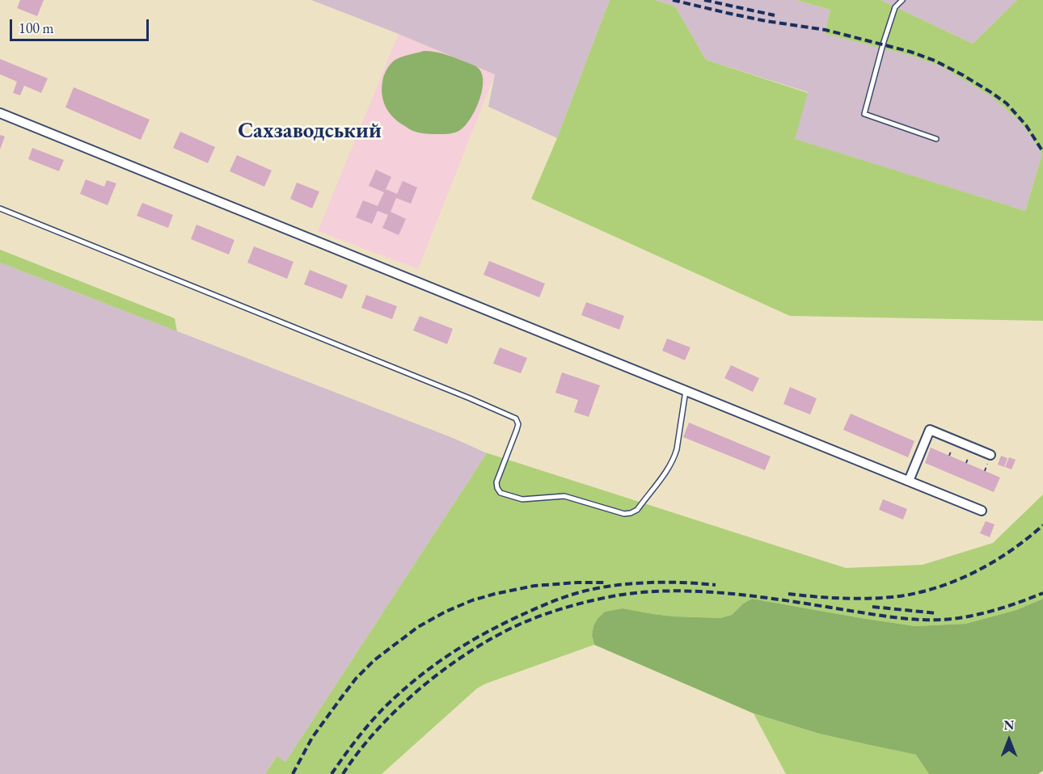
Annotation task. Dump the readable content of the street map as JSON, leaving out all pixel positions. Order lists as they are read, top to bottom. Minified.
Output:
{"districts":["Сахзаводський"],"scale_bar":"100 m","north":"top"}
